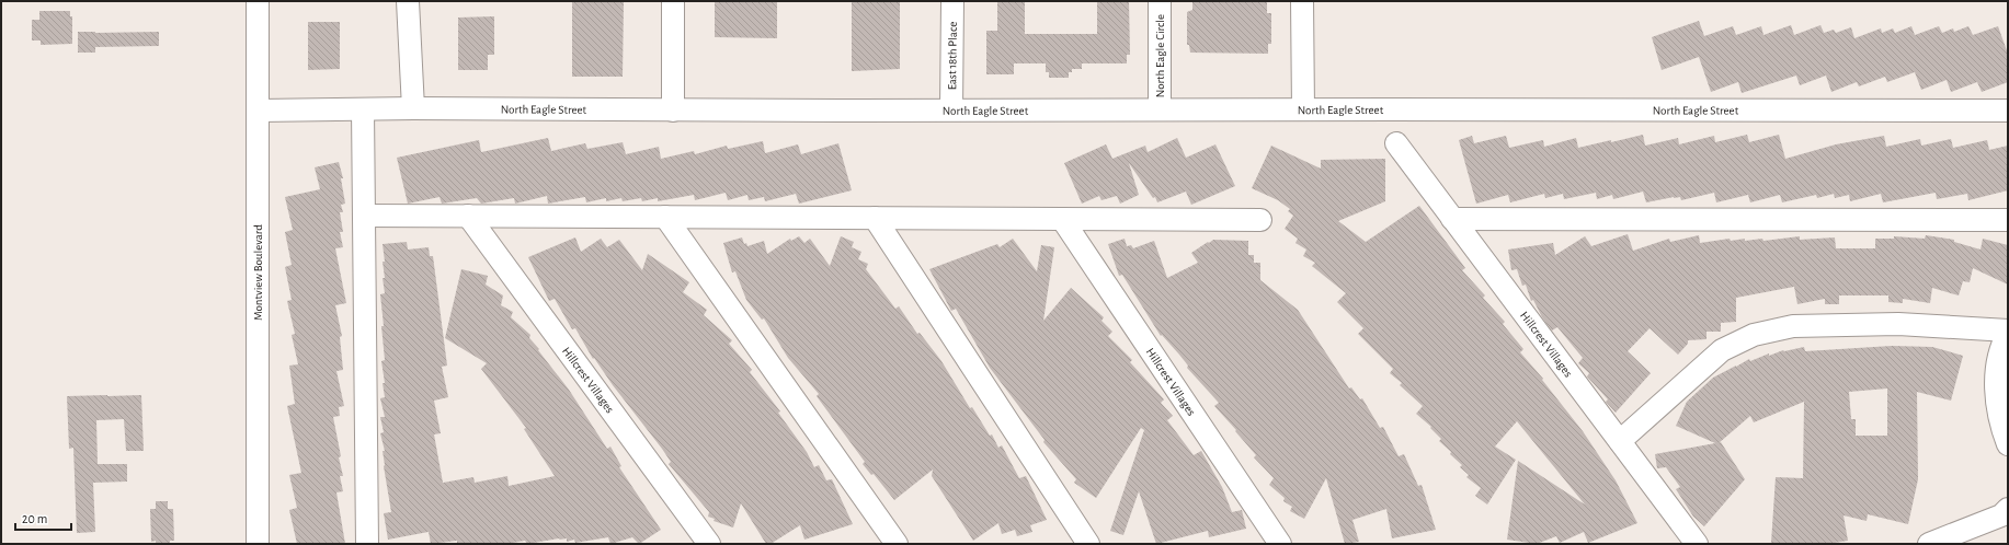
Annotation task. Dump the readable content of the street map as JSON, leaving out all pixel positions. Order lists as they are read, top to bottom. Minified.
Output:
{"streets":{"street":["East 18th Place","North Eagle Circle","North Eagle Street","Montview Boulevard","Hillcrest Villages"]},"crossings":[["East 18th Place","North Eagle Street"],["North Eagle Circle","North Eagle Street"],["North Eagle Street","Montview Boulevard"]],"scale_bar":"20 m"}
